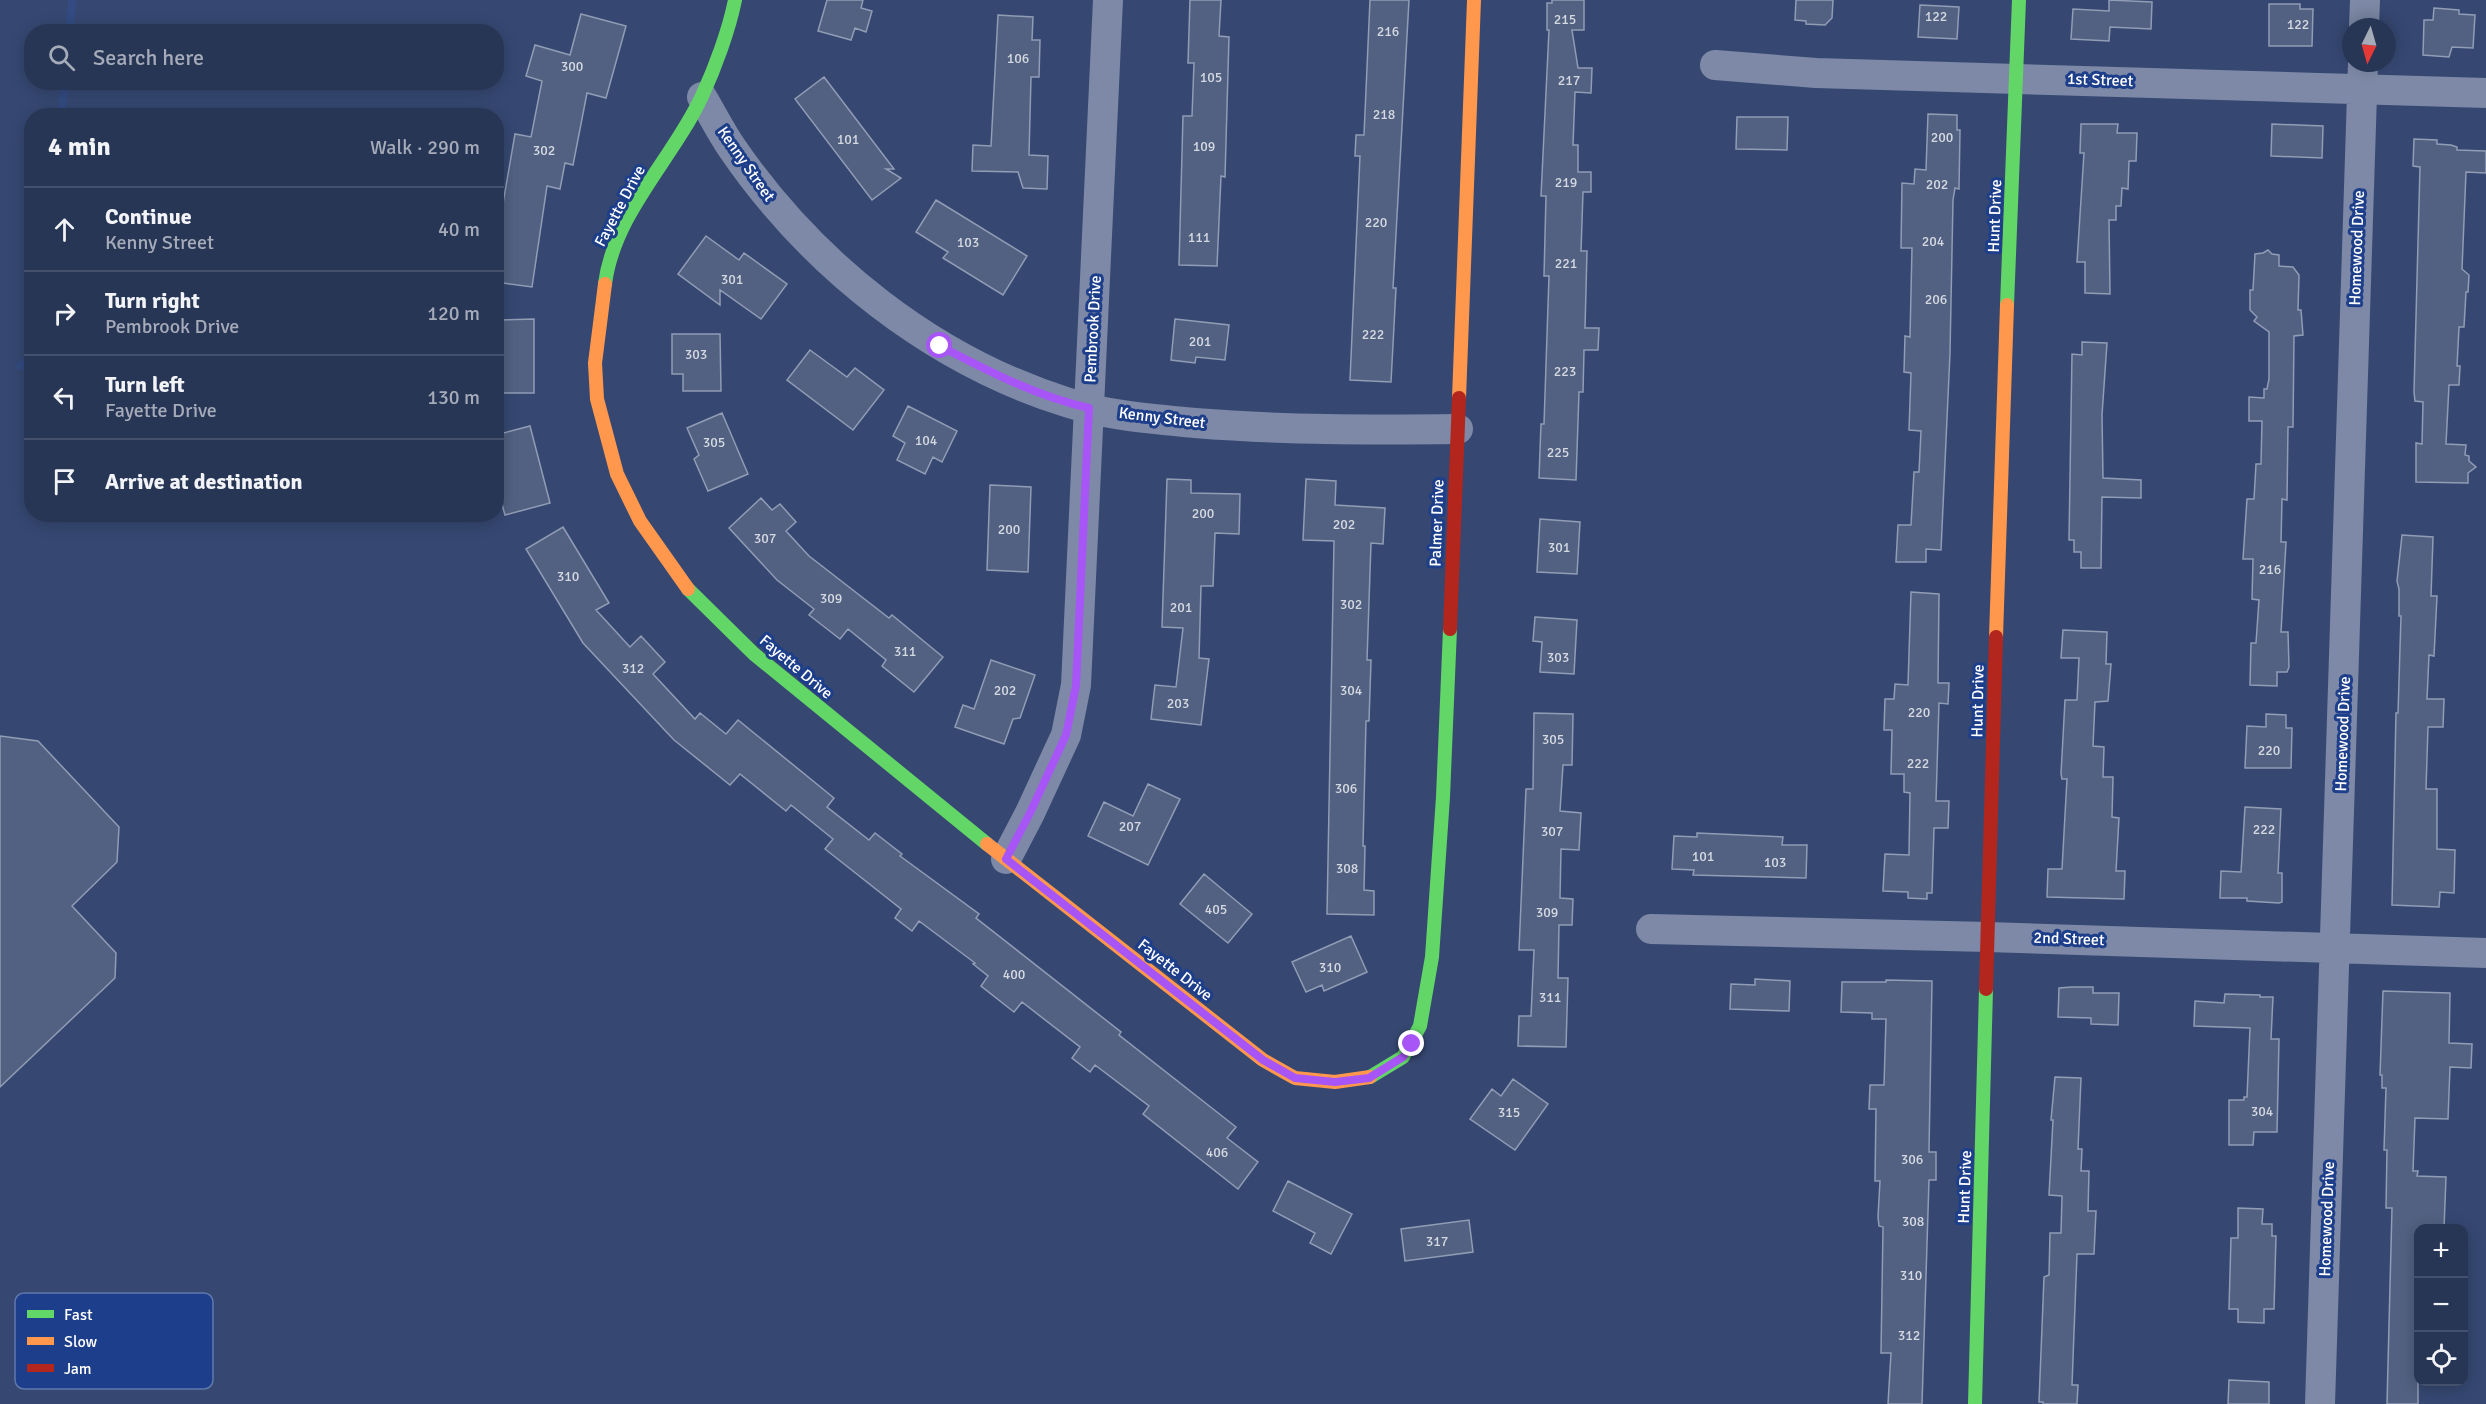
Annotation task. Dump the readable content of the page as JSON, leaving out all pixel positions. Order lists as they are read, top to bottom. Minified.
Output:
{"streets":{"street":["1st Street","Kenny Street","Fayette Drive","Hunt Drive","Homewood Drive","Pembrook Drive","Palmer Drive","2nd Street"]},"crossings":[["1st Street","Hunt Drive"],["1st Street","Homewood Drive"],["Kenny Street","Fayette Drive"],["Kenny Street","Pembrook Drive"],["Kenny Street","Palmer Drive"],["Fayette Drive","Pembrook Drive"],["Fayette Drive","Palmer Drive"],["Hunt Drive","2nd Street"],["Homewood Drive","2nd Street"]],"house_numbers":["122","215","122","216","106","300","105","217","218","200","101","109","302","219","202","220","111","204","103","221","301","206","222","201","303","223","104","305","225","200","202","200","307","301","216","310","309","302","201","311","303","312","202","304","203","220","305","220","222","306","207","222","307","101","103","308","405","309","310","400","311","304","315","406","306","308","317","310","312"],"legend":["Fast","Slow","Jam"],"north":"bottom","page":{"search":"Search here","heading":["4 min","Walk · 290 m"],"list":[["Continue","Kenny Street","40 m"],["Turn right","Pembrook Drive","120 m"],["Turn left","Fayette Drive","130 m"],"Arrive at destination"],"map_buttons":["+","−"]}}
